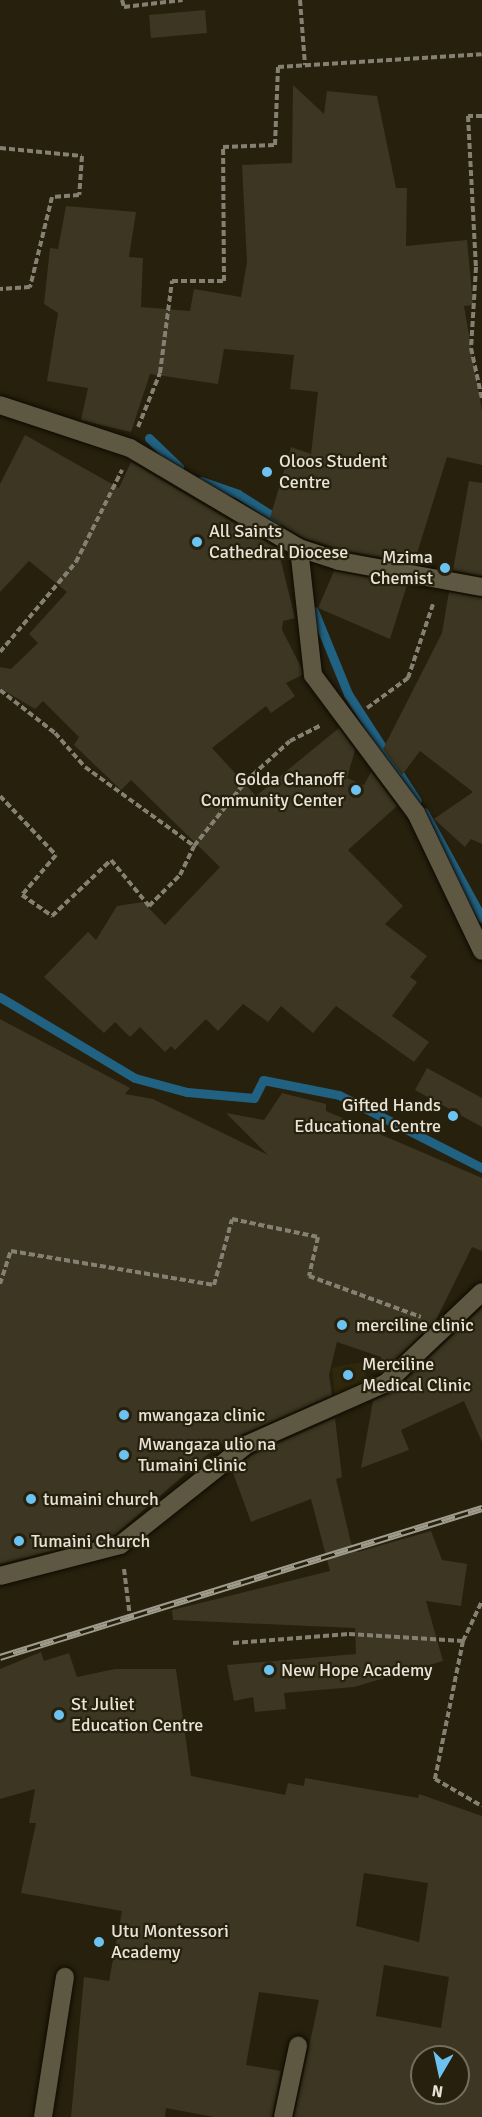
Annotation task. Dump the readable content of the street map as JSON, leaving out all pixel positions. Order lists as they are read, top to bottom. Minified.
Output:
{"places":["Oloos Student Centre","All Saints Cathedral Diocese","Mzima Chemist","Golda Chanoff Community Center","Gifted Hands Educational Centre","merciline clinic","Merciline Medical Clinic","mwangaza clinic","Mwangaza ulio na Tumaini Clinic","tumaini church","Tumaini Church","New Hope Academy","St Juliet Education Centre","Utu Montessori Academy"],"north":"bottom"}
